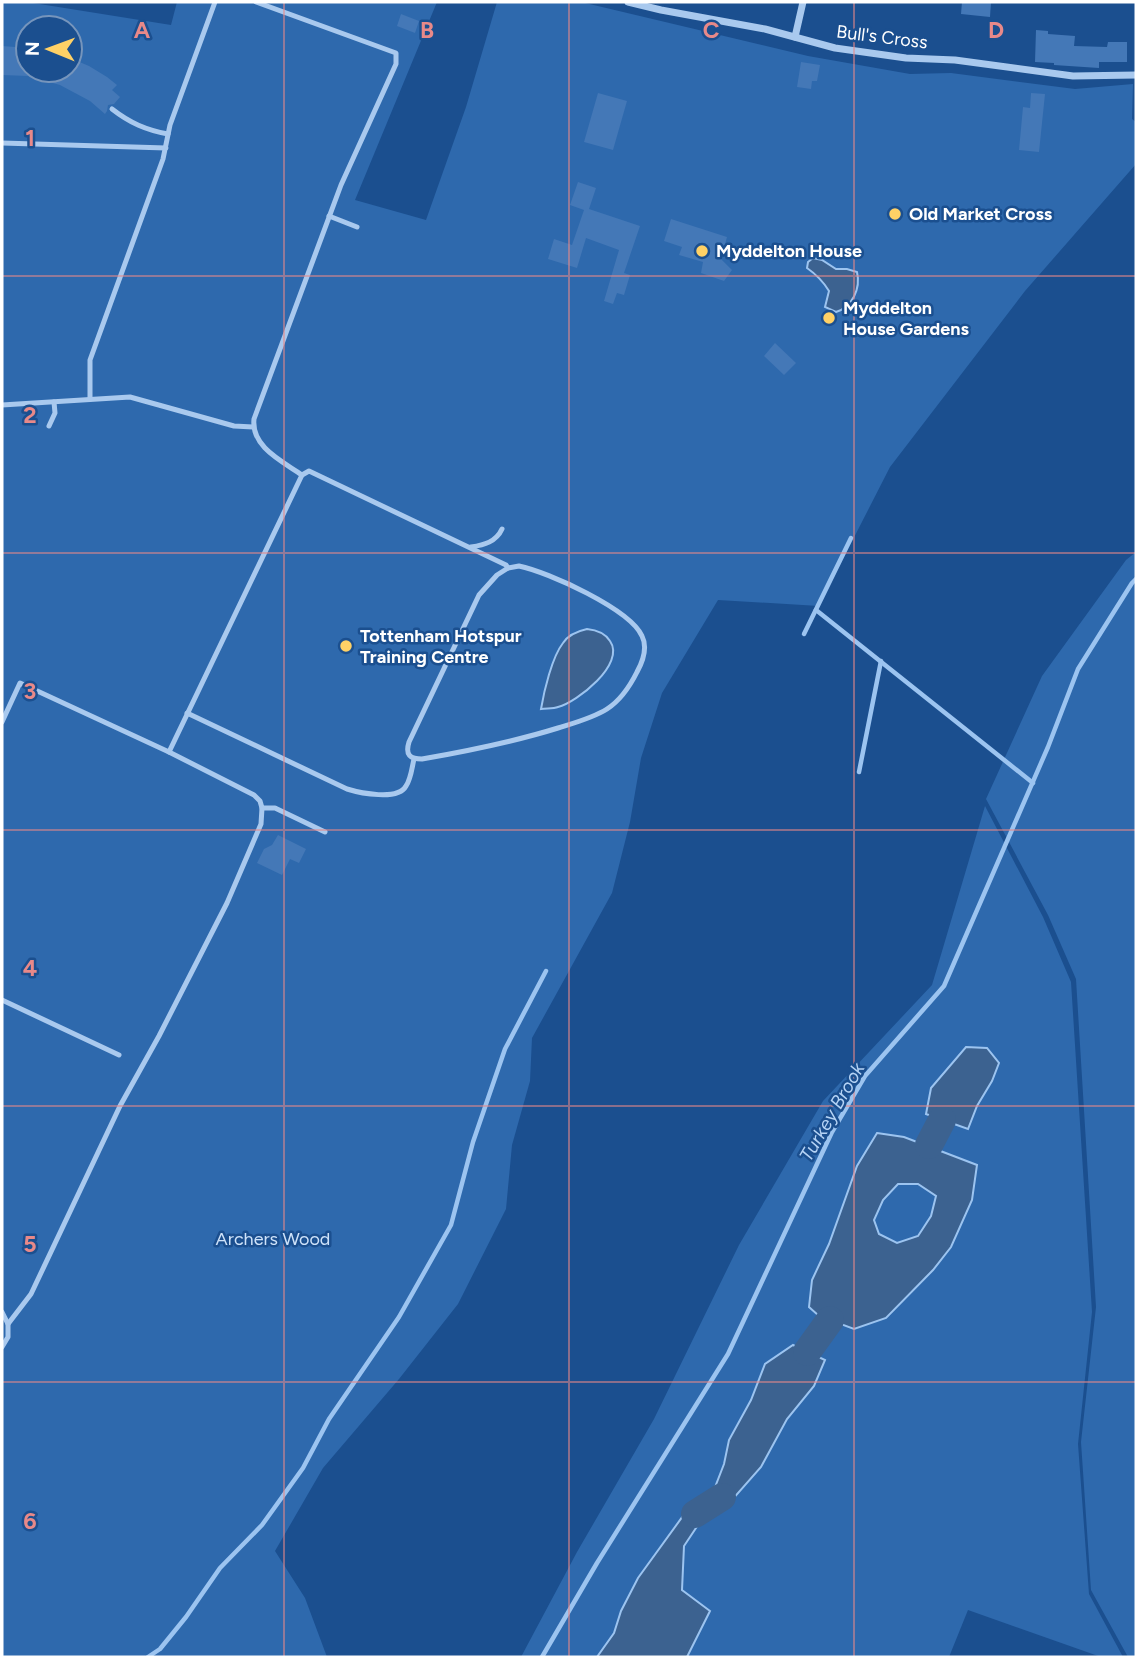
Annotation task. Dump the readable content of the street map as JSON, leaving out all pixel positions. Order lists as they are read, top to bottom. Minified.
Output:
{"streets":{"street":["Bull's Cross"]},"water":["Turkey Brook"],"parks":["Archers Wood"],"places":["Old Market Cross","Myddelton House","Myddelton House Gardens","Tottenham Hotspur Training Centre"],"north":"left","grid":{"columns":["A","B","C","D"],"rows":["1","2","3","4","5","6"]}}
